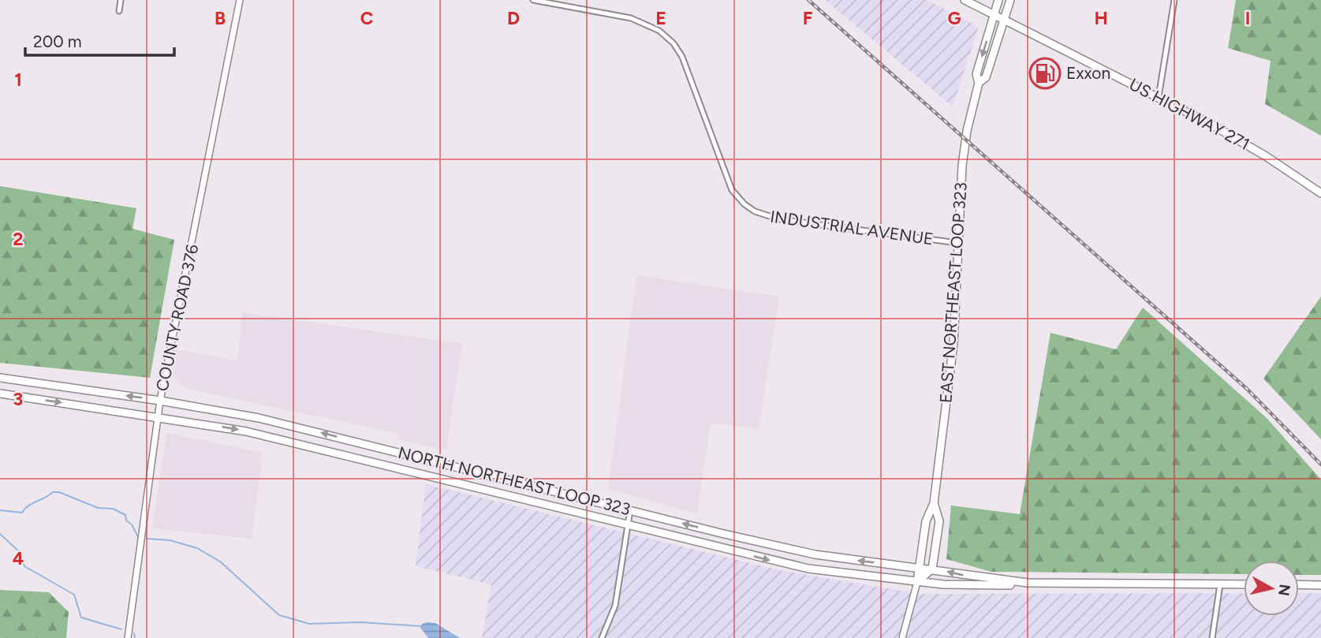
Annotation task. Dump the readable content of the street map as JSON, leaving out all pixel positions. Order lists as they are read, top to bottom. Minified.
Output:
{"streets":{"main road":["US HIGHWAY 271","EAST NORTHEAST LOOP 323","NORTH NORTHEAST LOOP 323"],"street":["INDUSTRIAL AVENUE","COUNTY ROAD 376"]},"crossings":[["US HIGHWAY 271","EAST NORTHEAST LOOP 323"],["INDUSTRIAL AVENUE","EAST NORTHEAST LOOP 323"],["EAST NORTHEAST LOOP 323","NORTH NORTHEAST LOOP 323"],["COUNTY ROAD 376","NORTH NORTHEAST LOOP 323"]],"places":{"fuel station":["Exxon"]},"scale_bar":"200 m","north":"right","grid":{"columns":["B","C","D","E","F","G","H","I"],"rows":["1","2","3","4"]}}
